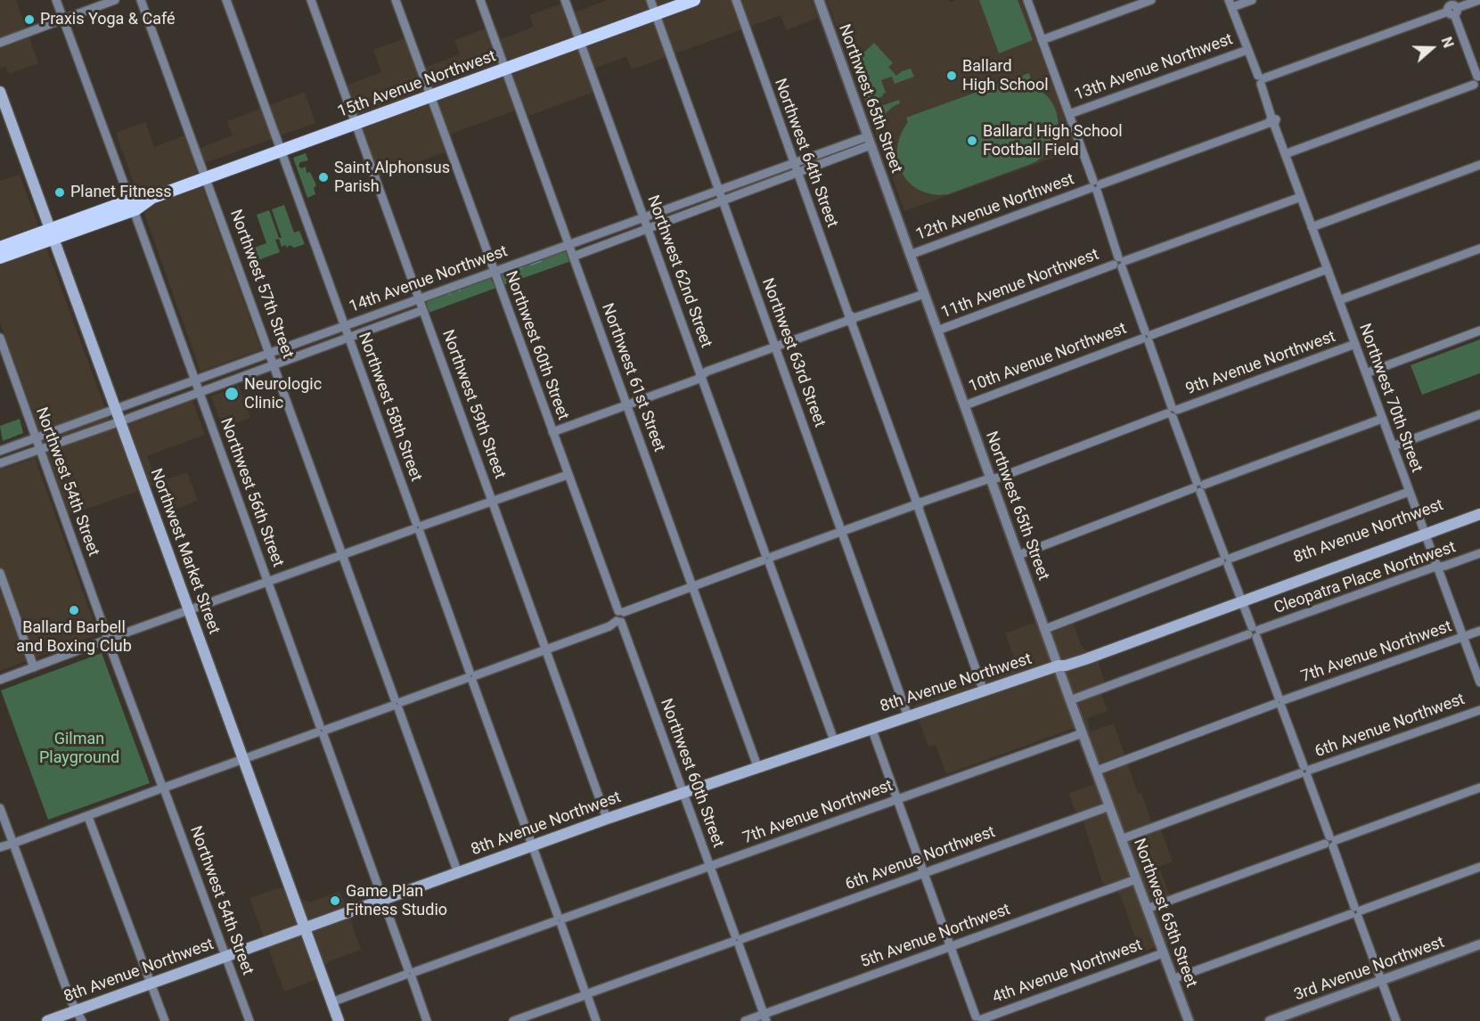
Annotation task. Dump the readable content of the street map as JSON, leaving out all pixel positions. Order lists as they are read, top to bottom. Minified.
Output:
{"streets":{"main road":["15th Avenue Northwest","8th Avenue Northwest","Northwest Market Street"],"street":["13th Avenue Northwest","Northwest 65th Street","Northwest 64th Street","12th Avenue Northwest","Northwest 62nd Street","14th Avenue Northwest","Northwest 57th Street","11th Avenue Northwest","Northwest 60th Street","Northwest 63rd Street","10th Avenue Northwest","9th Avenue Northwest","Northwest 61st Street","Northwest 70th Street","Northwest 59th Street","Northwest 58th Street","Northwest 54th Street","Northwest 56th Street","Cleopatra Place Northwest","7th Avenue Northwest","6th Avenue Northwest","5th Avenue Northwest","3rd Avenue Northwest","4th Avenue Northwest"]},"crossings":[["13th Avenue Northwest","Northwest 70th Street"],["15th Avenue Northwest","Northwest 62nd Street"],["15th Avenue Northwest","Northwest 57th Street"],["15th Avenue Northwest","Northwest 60th Street"],["15th Avenue Northwest","Northwest 63rd Street"],["15th Avenue Northwest","Northwest 61st Street"],["15th Avenue Northwest","Northwest 59th Street"],["15th Avenue Northwest","Northwest 58th Street"],["15th Avenue Northwest","Northwest 56th Street"],["15th Avenue Northwest","Northwest Market Street"],["Northwest 65th Street","12th Avenue Northwest"],["Northwest 65th Street","14th Avenue Northwest"],["Northwest 65th Street","11th Avenue Northwest"],["Northwest 65th Street","10th Avenue Northwest"],["Northwest 65th Street","9th Avenue Northwest"],["Northwest 65th Street","8th Avenue Northwest"],["Northwest 65th Street","Cleopatra Place Northwest"],["Northwest 65th Street","7th Avenue Northwest"],["Northwest 65th Street","6th Avenue Northwest"],["Northwest 65th Street","5th Avenue Northwest"],["Northwest 65th Street","4th Avenue Northwest"],["Northwest 64th Street","14th Avenue Northwest"],["Northwest 64th Street","11th Avenue Northwest"],["Northwest 64th Street","9th Avenue Northwest"],["Northwest 64th Street","8th Avenue Northwest"],["12th Avenue Northwest","Northwest 70th Street"],["Northwest 62nd Street","14th Avenue Northwest"],["Northwest 62nd Street","11th Avenue Northwest"],["Northwest 62nd Street","9th Avenue Northwest"],["Northwest 62nd Street","8th Avenue Northwest"],["14th Avenue Northwest","Northwest 57th Street"],["14th Avenue Northwest","Northwest 60th Street"],["14th Avenue Northwest","Northwest 63rd Street"],["14th Avenue Northwest","Northwest 61st Street"],["14th Avenue Northwest","Northwest 59th Street"],["14th Avenue Northwest","Northwest 58th Street"],["14th Avenue Northwest","Northwest 54th Street"],["14th Avenue Northwest","Northwest 56th Street"],["14th Avenue Northwest","Northwest Market Street"],["Northwest 57th Street","8th Avenue Northwest"],["11th Avenue Northwest","Northwest 60th Street"],["11th Avenue Northwest","Northwest 63rd Street"],["11th Avenue Northwest","Northwest 61st Street"],["11th Avenue Northwest","Northwest 70th Street"],["Northwest 60th Street","9th Avenue Northwest"],["Northwest 60th Street","8th Avenue Northwest"],["Northwest 60th Street","7th Avenue Northwest"],["Northwest 60th Street","6th Avenue Northwest"],["Northwest 60th Street","5th Avenue Northwest"],["Northwest 63rd Street","9th Avenue Northwest"],["Northwest 63rd Street","8th Avenue Northwest"],["10th Avenue Northwest","Northwest 70th Street"],["9th Avenue Northwest","Northwest 61st Street"],["9th Avenue Northwest","Northwest 70th Street"],["Northwest 61st Street","8th Avenue Northwest"],["Northwest 70th Street","8th Avenue Northwest"],["Northwest 70th Street","Cleopatra Place Northwest"],["Northwest 70th Street","7th Avenue Northwest"],["Northwest 59th Street","8th Avenue Northwest"],["Northwest 58th Street","8th Avenue Northwest"],["Northwest 58th Street","7th Avenue Northwest"],["Northwest 58th Street","6th Avenue Northwest"],["Northwest 54th Street","8th Avenue Northwest"],["Northwest 56th Street","8th Avenue Northwest"],["Northwest 56th Street","7th Avenue Northwest"],["8th Avenue Northwest","Northwest Market Street"],["Northwest Market Street","7th Avenue Northwest"]],"parks":["Gilman Playground"],"places":["Praxis Yoga & Café","Ballard High School","Ballard High School Football Field","Saint Alphonsus Parish","Planet Fitness","Neurologic Clinic","Ballard Barbell and Boxing Club","Game Plan Fitness Studio"],"north":"right"}
